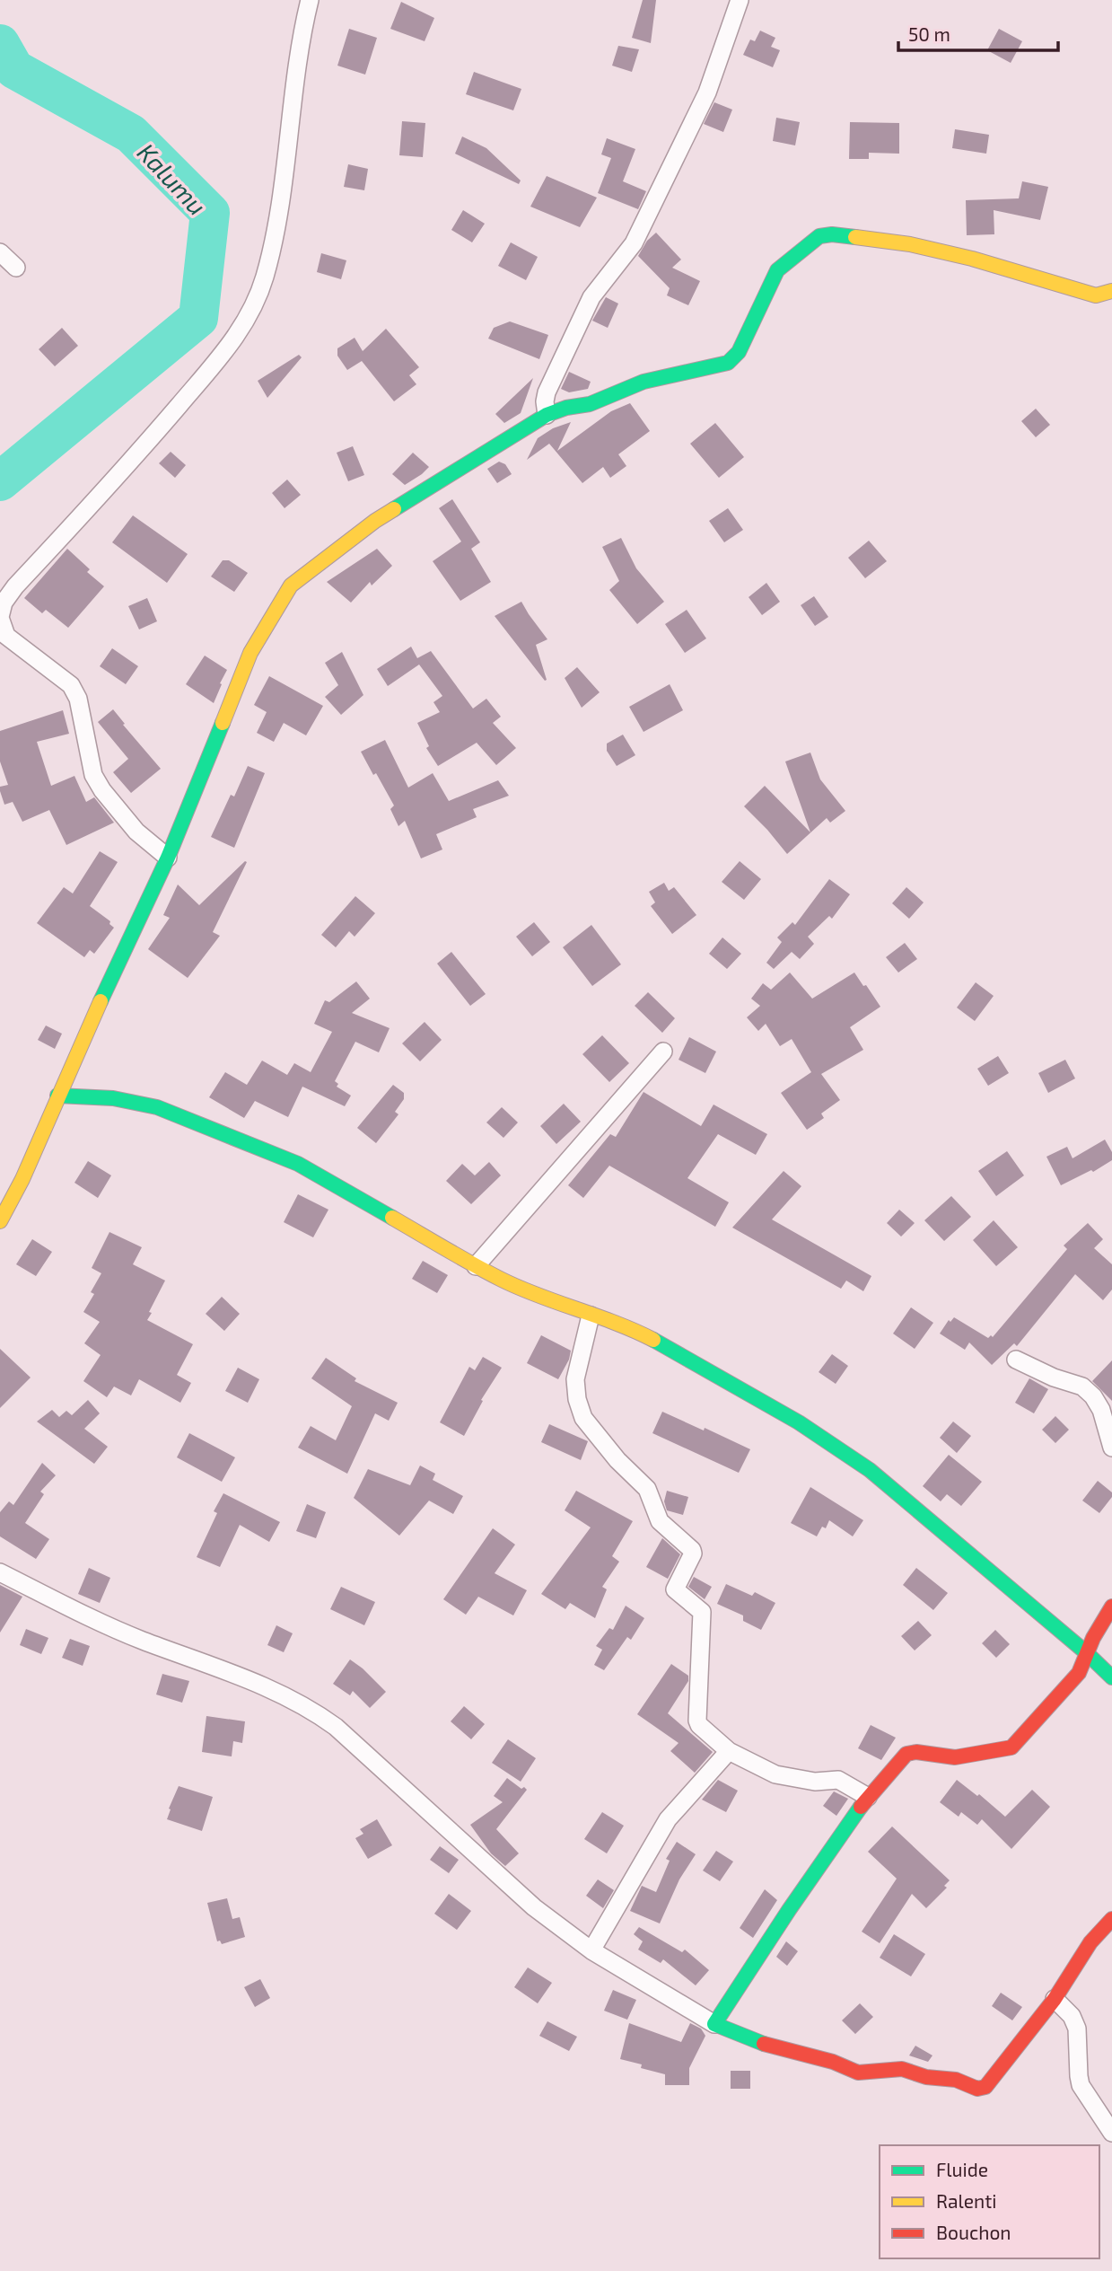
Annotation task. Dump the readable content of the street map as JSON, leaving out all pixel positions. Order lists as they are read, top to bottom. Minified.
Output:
{"water":["Kalumu"],"legend":["Fluide","Ralenti","Bouchon"],"scale_bar":"50 m"}
